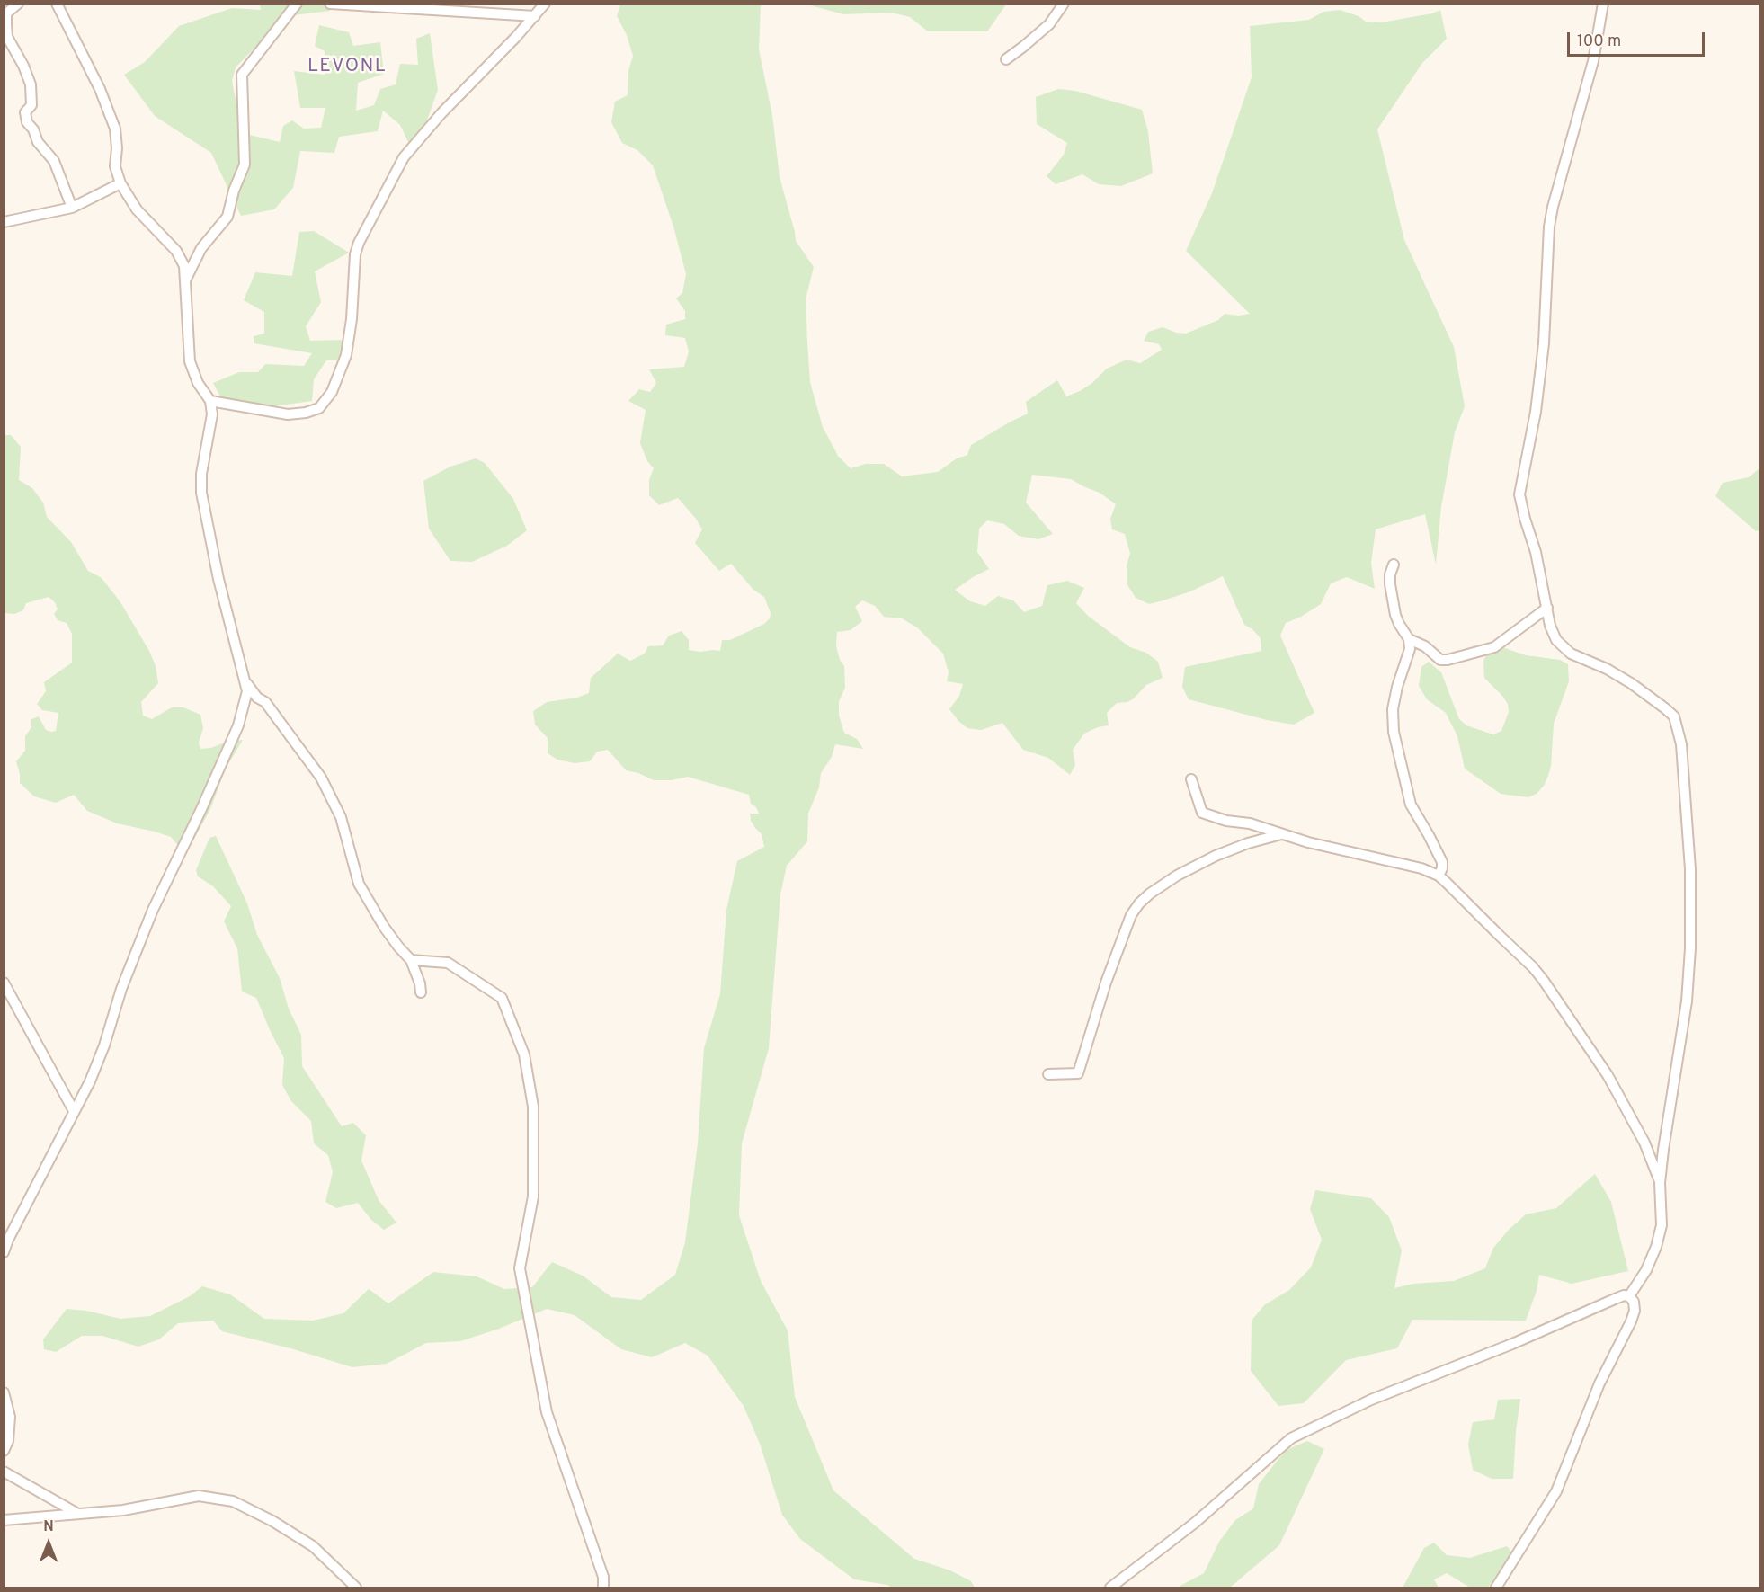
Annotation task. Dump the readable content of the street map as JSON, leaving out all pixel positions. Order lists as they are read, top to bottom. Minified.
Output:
{"districts":["LEVONL"],"scale_bar":"100 m","north":"top"}
